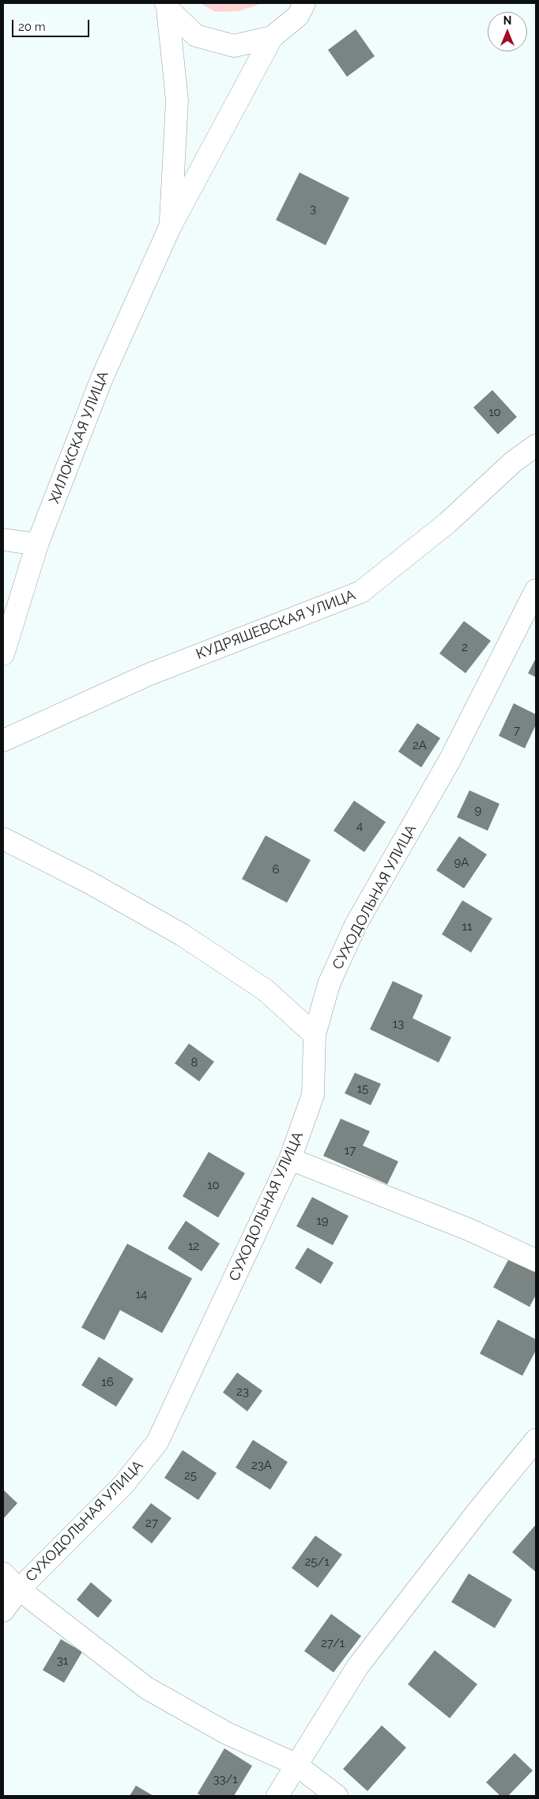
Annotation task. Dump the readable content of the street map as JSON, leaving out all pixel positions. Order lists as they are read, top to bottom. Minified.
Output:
{"streets":{"street":["ХИЛОКСКАЯ УЛИЦА","КУДРЯШЕВСКАЯ УЛИЦА","СУХОДОЛЬНАЯ УЛИЦА"]},"house_numbers":["3","10","2","7","2А","9","4","9А","6","11","13","8","15","17","10","19","12","14","16","23","23А","25","27","25/1","27/1","31","33/1"],"scale_bar":"20 m","north":"top"}
